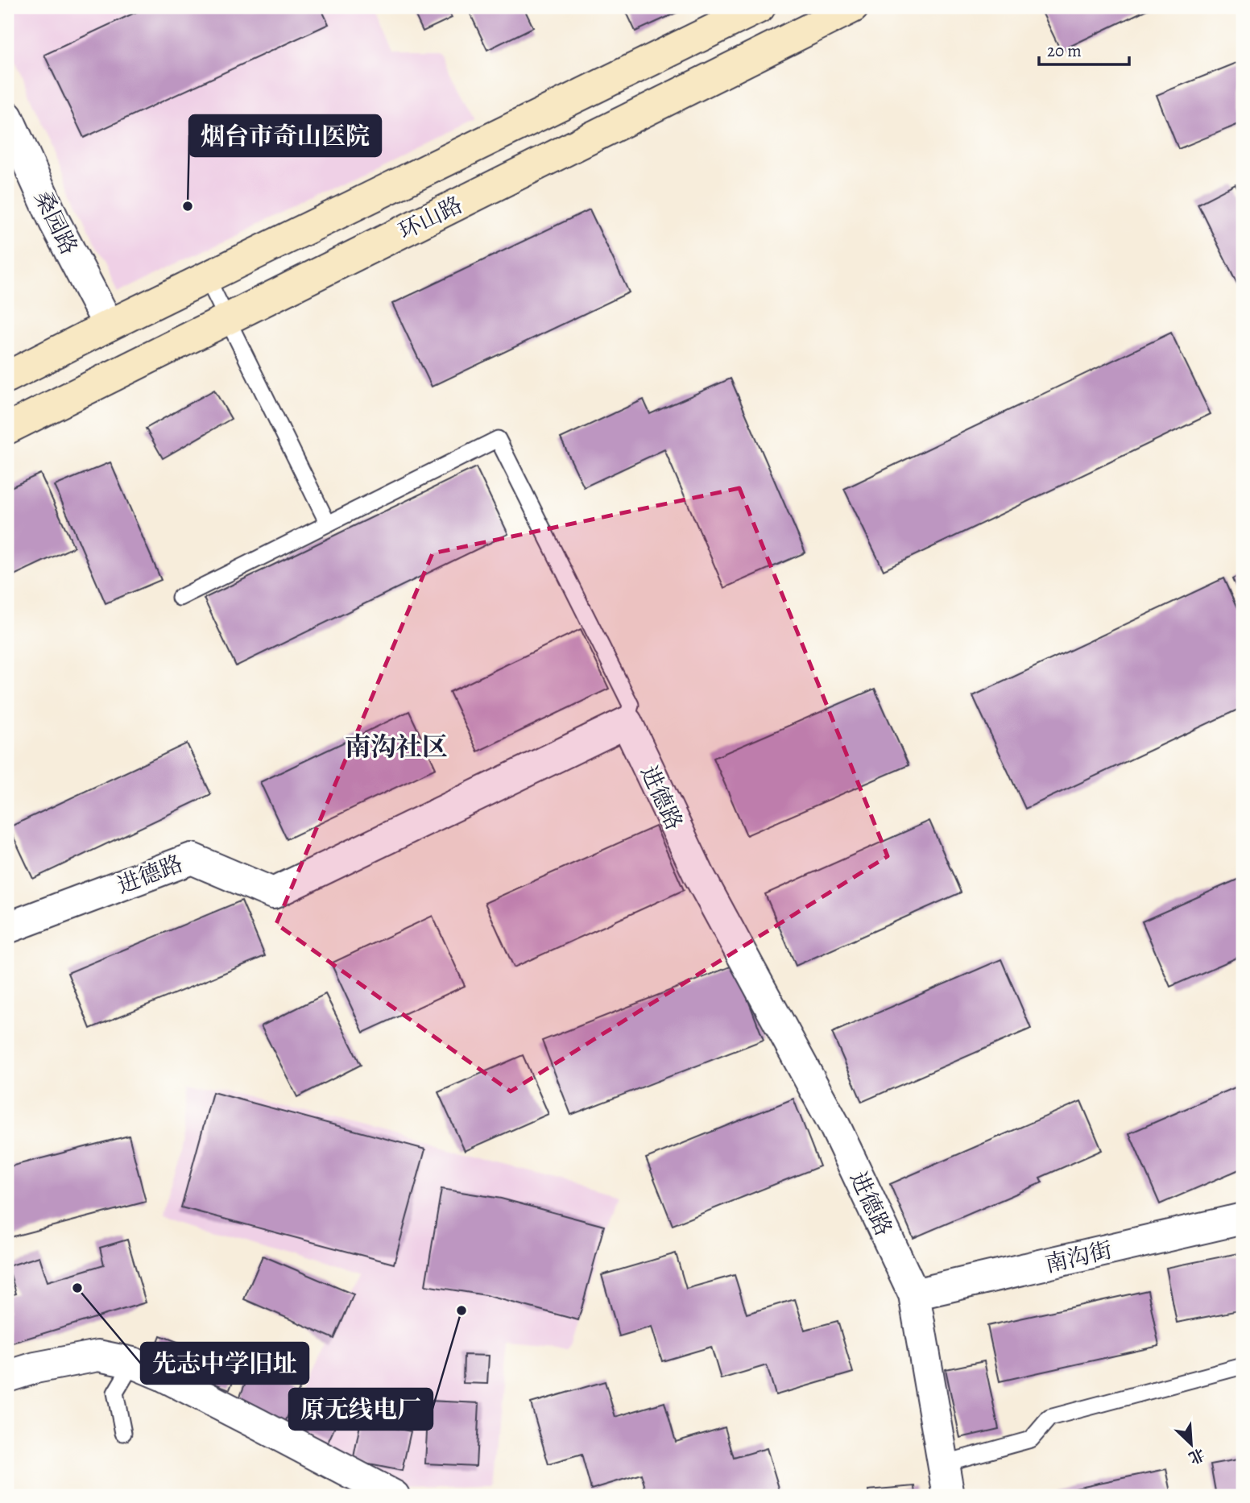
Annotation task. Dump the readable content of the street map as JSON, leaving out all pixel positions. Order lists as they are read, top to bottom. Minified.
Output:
{"streets":{"main road":["环山路"],"street":["桑园路","进德路","南沟街"]},"crossings":[["环山路","桑园路"],["进德路","南沟街"]],"districts":["南沟社区"],"places":["烟台市奇山医院","先志中学旧址","原无线电厂"],"scale_bar":"20 m","north":"bottom right"}
